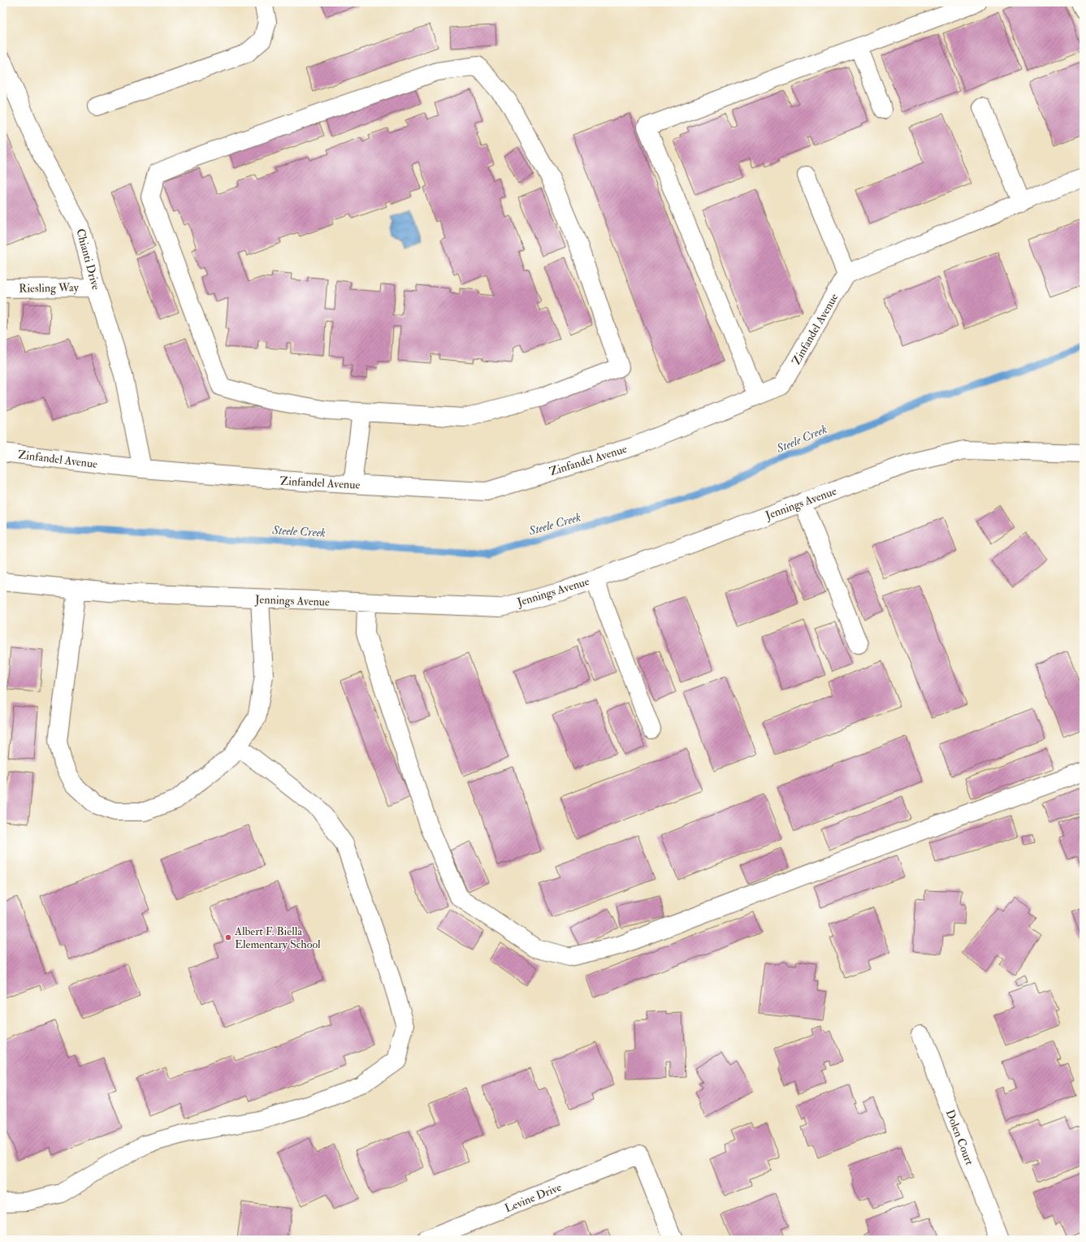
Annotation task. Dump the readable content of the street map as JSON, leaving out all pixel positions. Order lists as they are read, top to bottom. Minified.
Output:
{"streets":{"street":["Chianti Drive","Riesling Way","Zinfandel Avenue","Jennings Avenue","Dolen Court","Levine Drive"]},"crossings":[["Chianti Drive","Riesling Way"],["Chianti Drive","Zinfandel Avenue"]],"water":["Steele Creek"],"places":["Albert F. Biella Elementary School"]}
